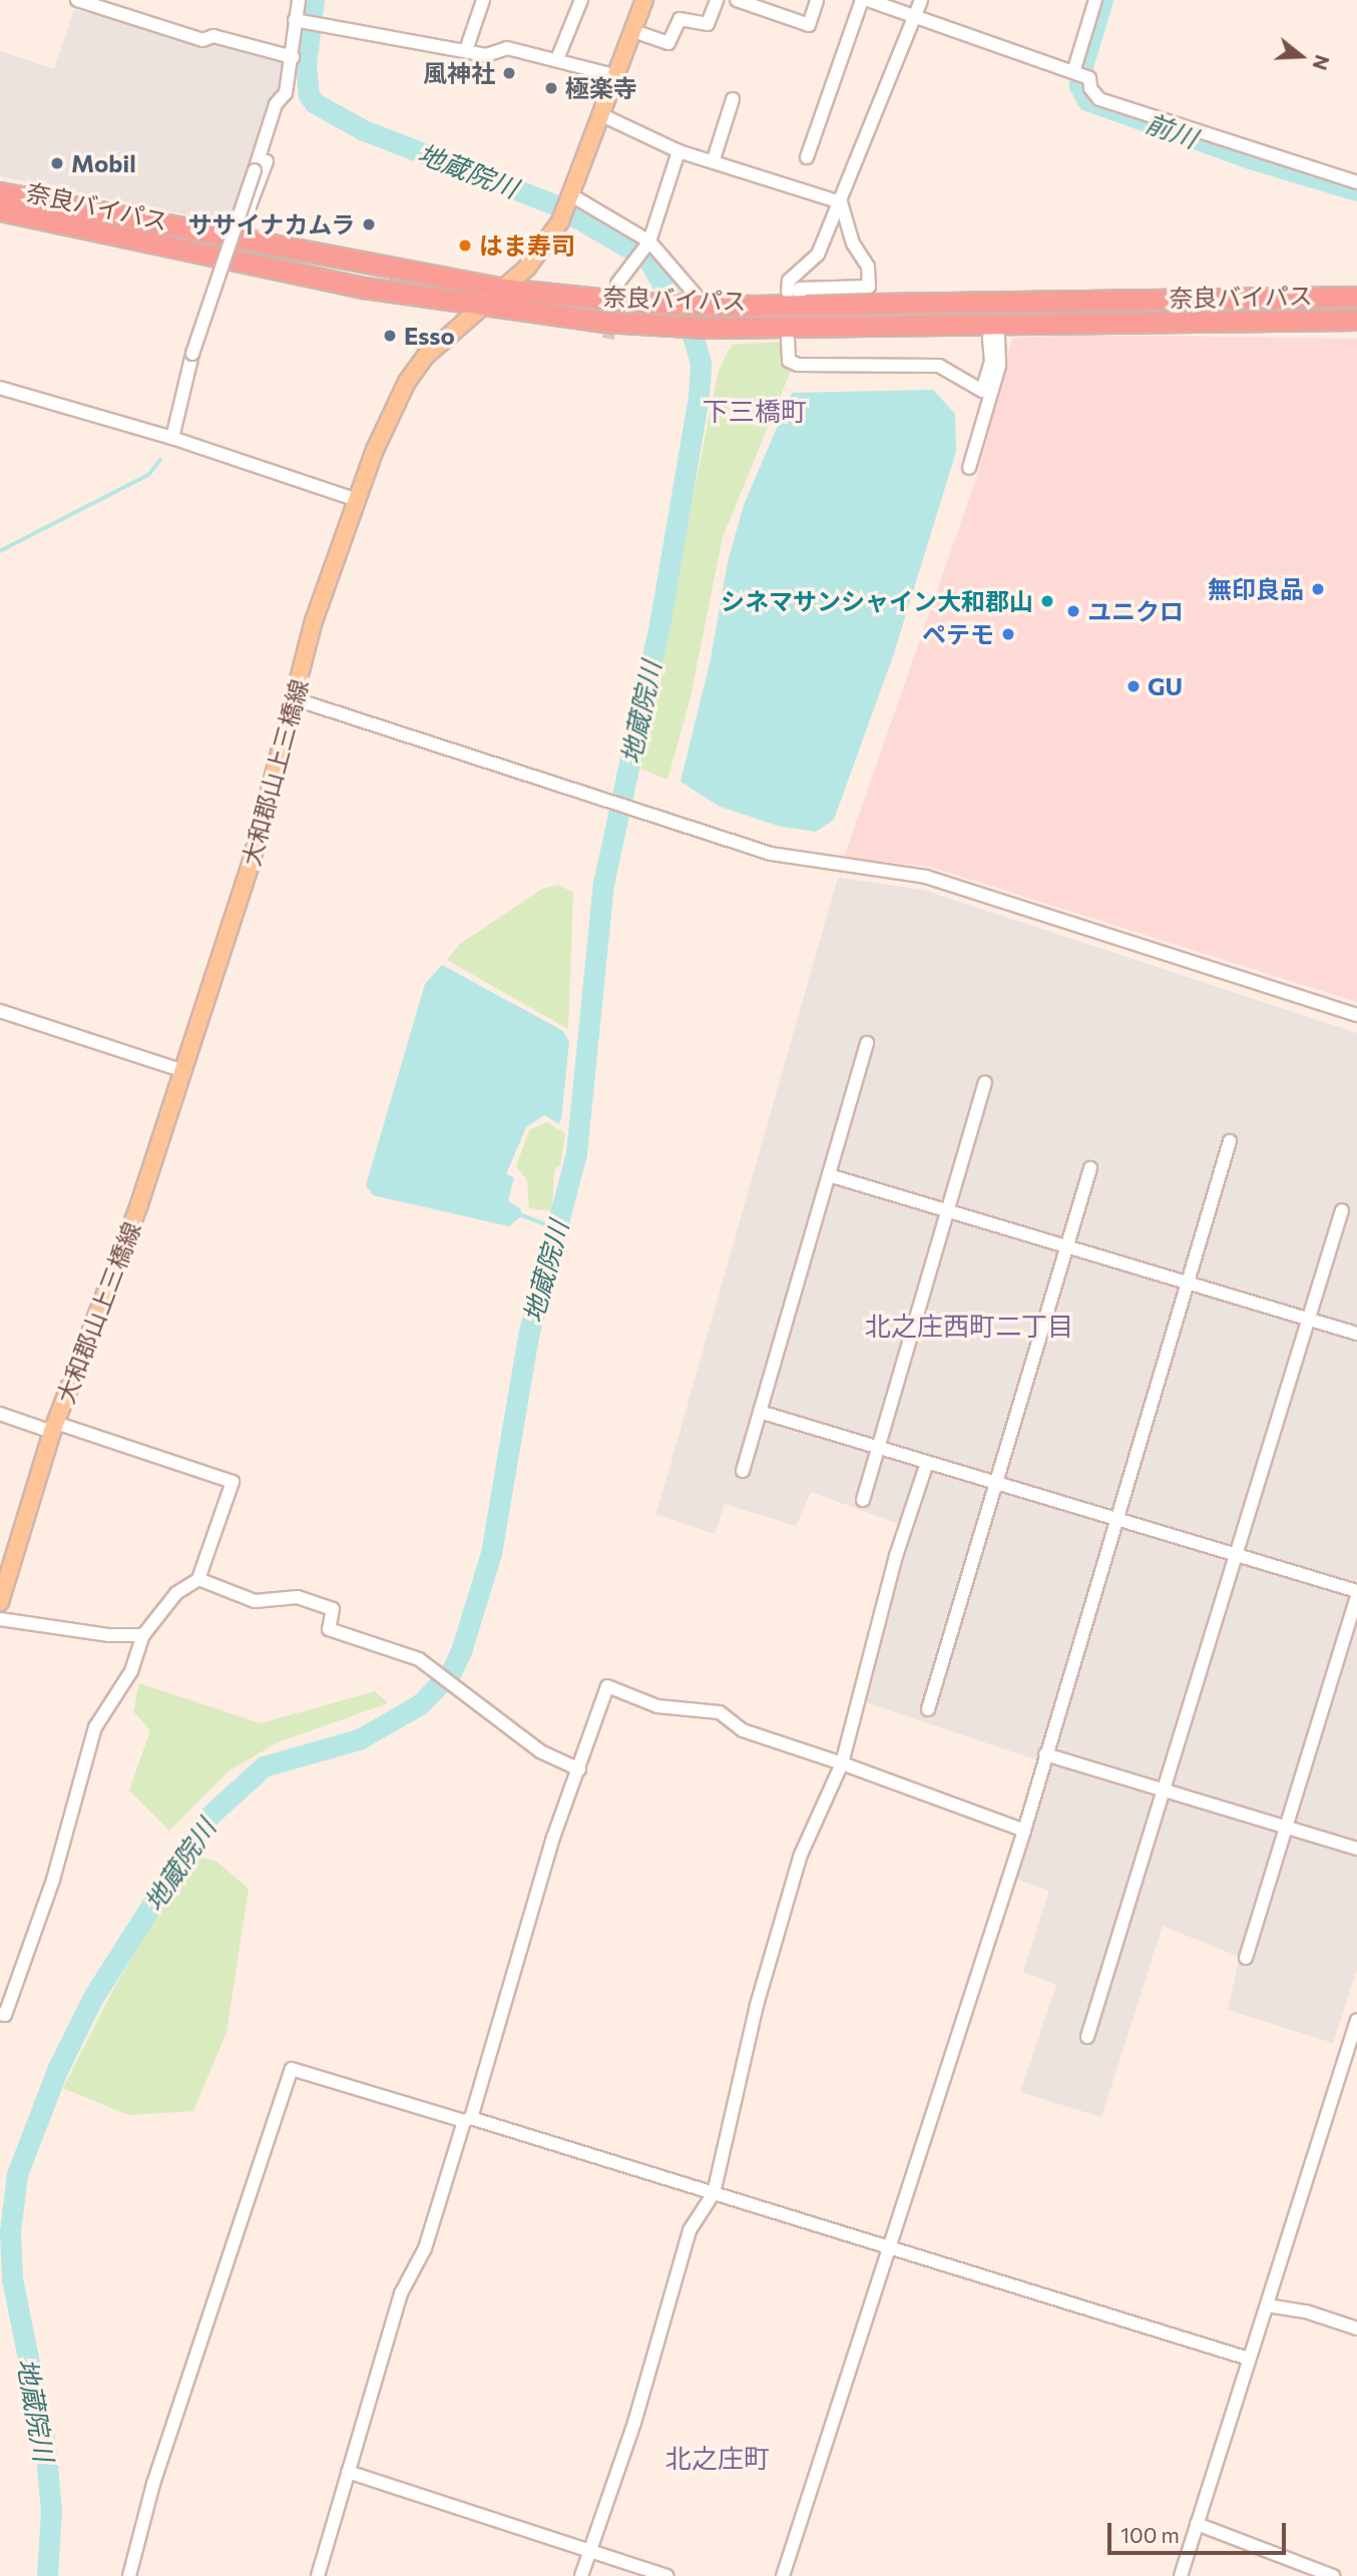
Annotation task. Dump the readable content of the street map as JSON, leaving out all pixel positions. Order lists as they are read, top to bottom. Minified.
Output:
{"streets":{"highway":["奈良バイパス"],"main road":["大和郡山上三橋線"]},"crossings":[["奈良バイパス","大和郡山上三橋線"]],"districts":["下三橋町","北之庄西町二丁目","北之庄町"],"water":["前川","地蔵院川"],"places":["風神社","極楽寺","Mobil","ササイナカムラ","はま寿司","Esso","無印良品","シネマサンシャイン大和郡山","ユニクロ","ペテモ","GU"],"scale_bar":"100 m","north":"right"}
